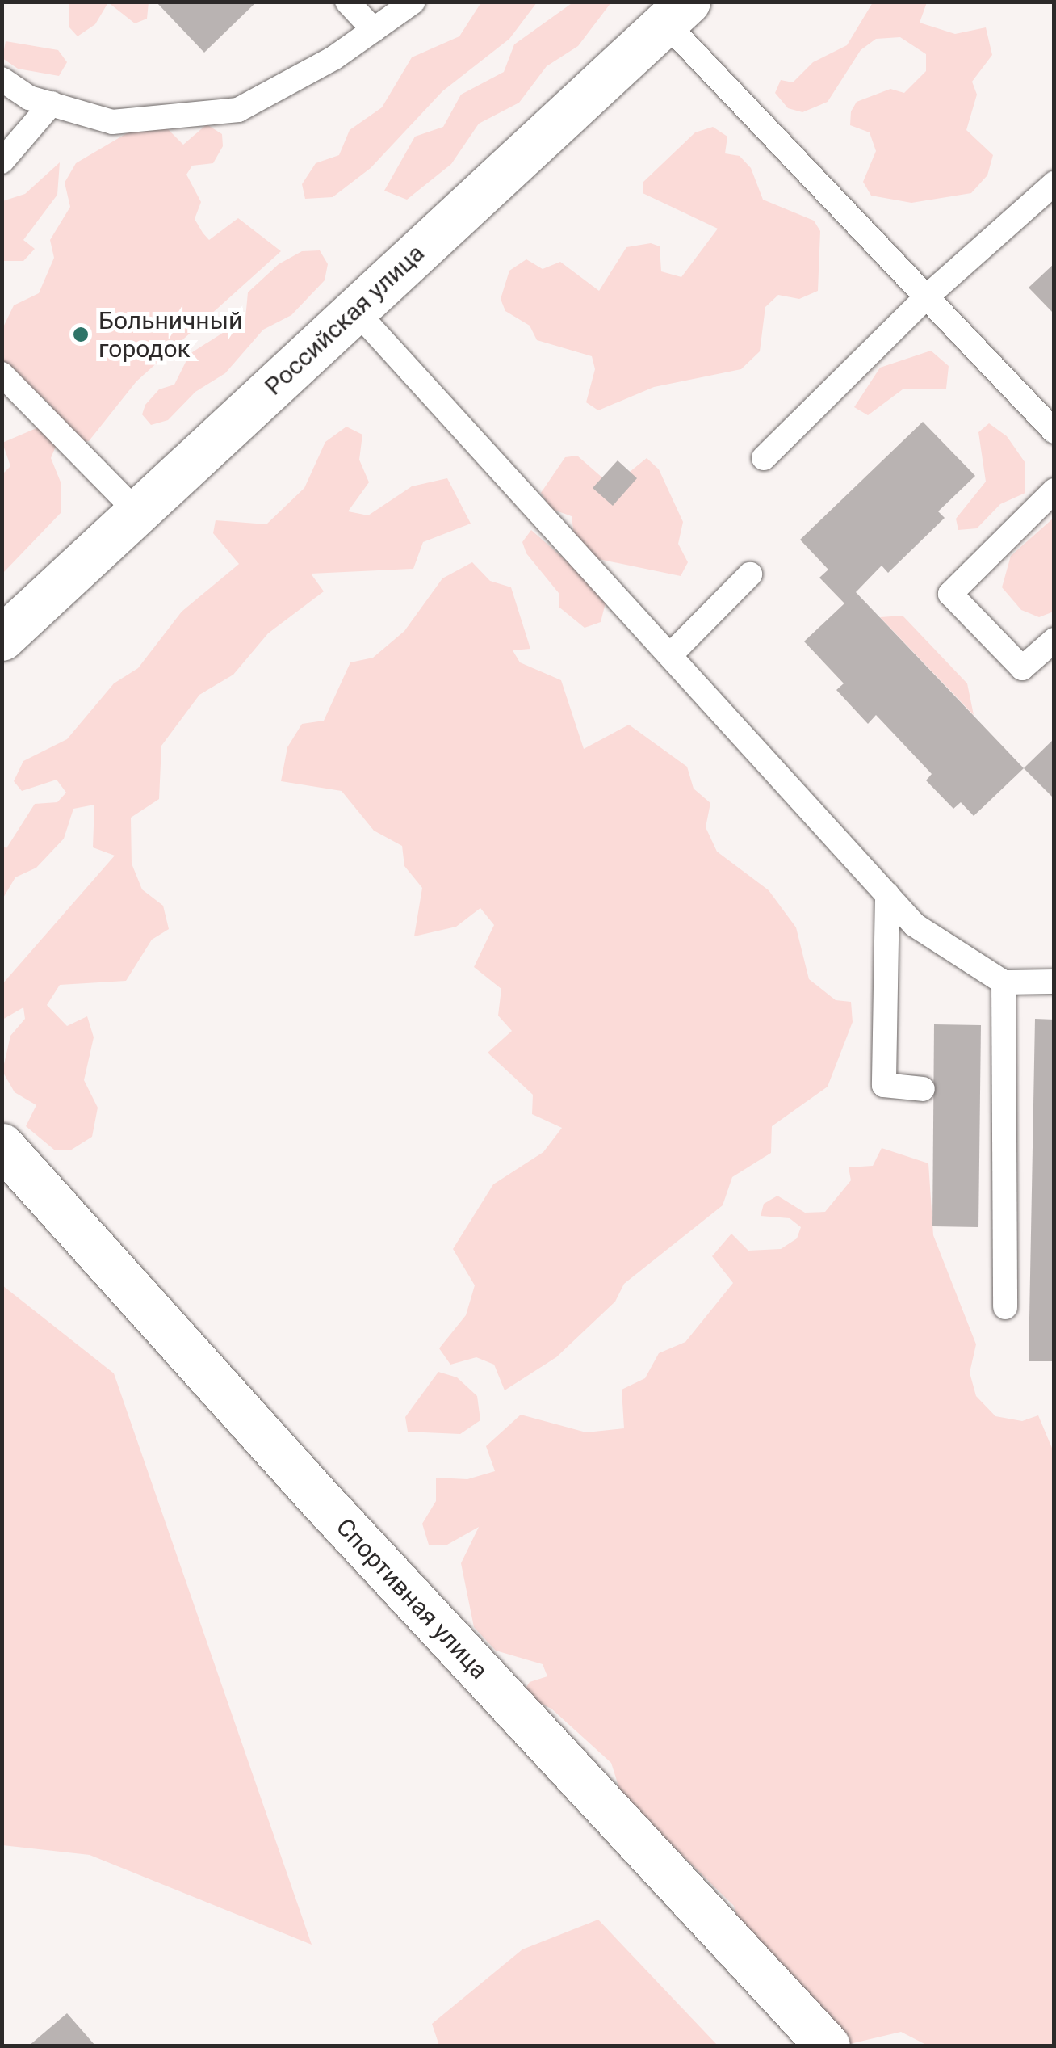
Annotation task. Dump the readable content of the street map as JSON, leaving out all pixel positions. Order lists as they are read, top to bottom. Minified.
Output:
{"streets":{"street":["Российская улица","Спортивная улица"]},"places":["Больничный городок"]}
